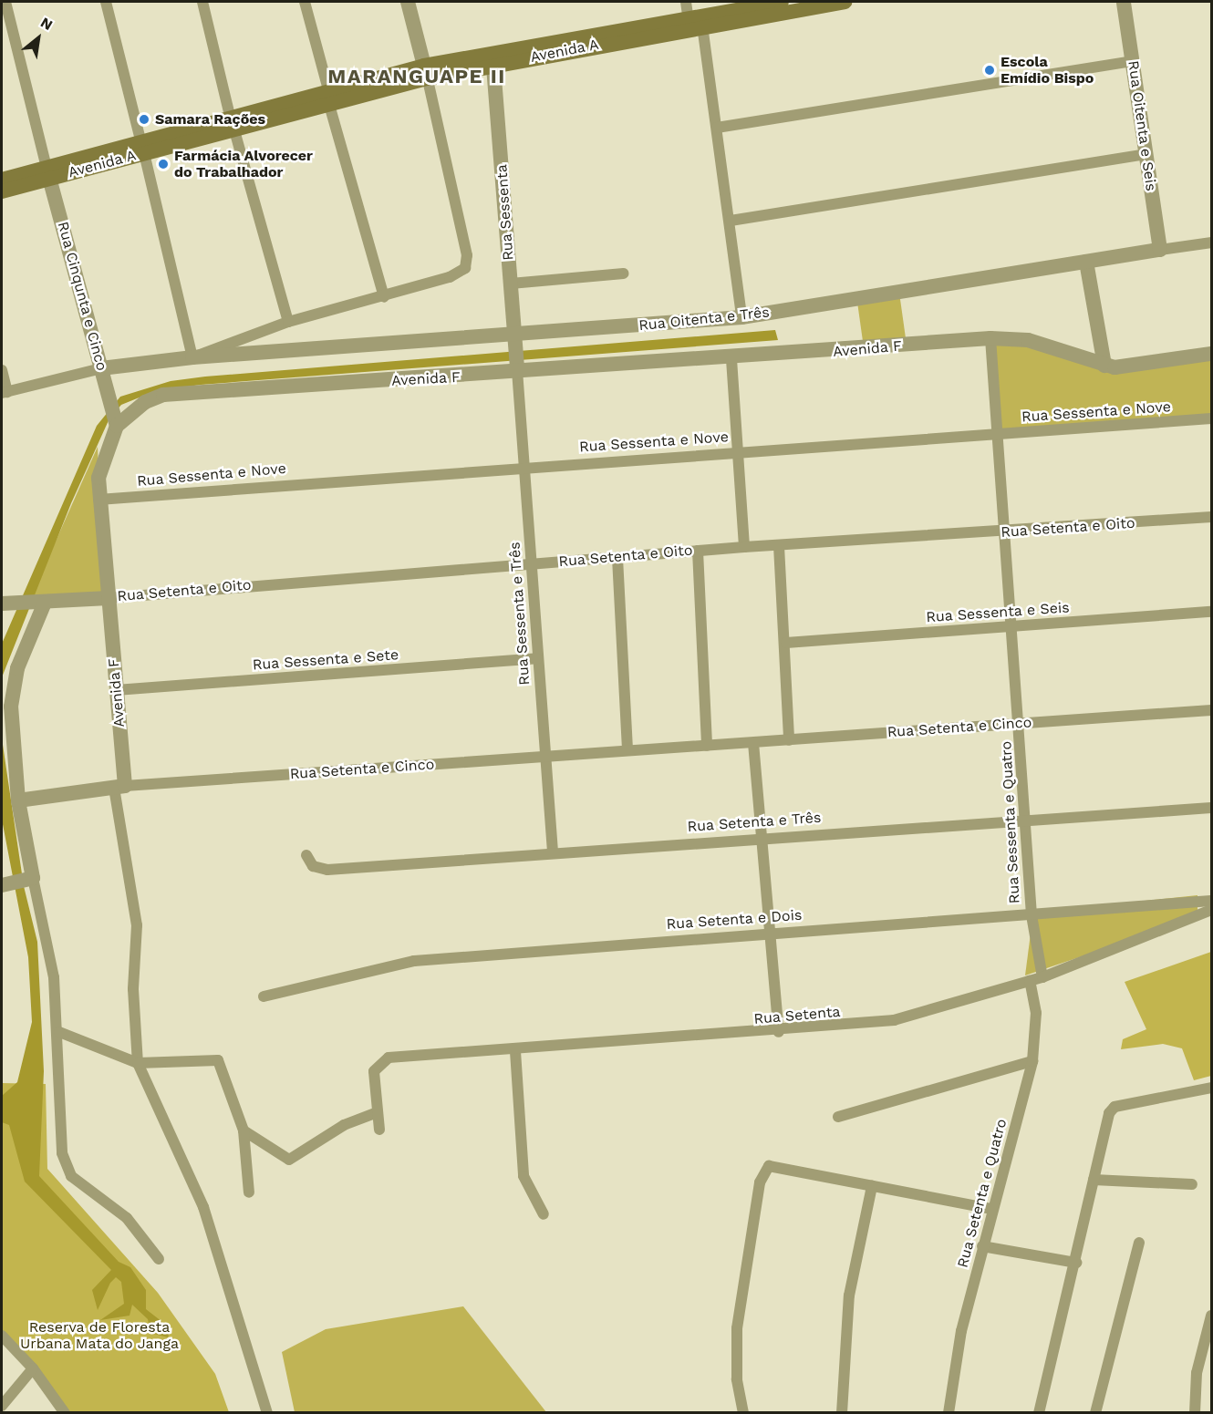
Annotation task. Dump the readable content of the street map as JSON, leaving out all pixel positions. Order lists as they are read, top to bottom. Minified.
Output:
{"streets":{"main road":["Avenida A"],"street":["Rua Oitenta e Seis","Rua Sessenta","Rua Cinqunta e Cinco","Rua Oitenta e Três","Avenida F","Rua Sessenta e Nove","Rua Setenta e Oito","Rua Sessenta e Seis","Rua Sessenta e Três","Rua Sessenta e Sete","Rua Setenta e Cinco","Rua Setenta e Três","Rua Sessenta e Quatro","Rua Setenta e Dois","Rua Setenta","Rua Setenta e Quatro"]},"crossings":[["Avenida A","Rua Sessenta"],["Avenida A","Rua Cinqunta e Cinco"],["Rua Oitenta e Seis","Rua Oitenta e Três"],["Rua Sessenta","Rua Oitenta e Três"],["Rua Sessenta","Avenida F"],["Rua Sessenta","Rua Sessenta e Três"],["Rua Cinqunta e Cinco","Rua Oitenta e Três"],["Rua Cinqunta e Cinco","Avenida F"],["Avenida F","Rua Sessenta e Nove"],["Avenida F","Rua Setenta e Oito"],["Avenida F","Rua Sessenta e Três"],["Avenida F","Rua Sessenta e Sete"],["Avenida F","Rua Setenta e Cinco"],["Avenida F","Rua Sessenta e Quatro"],["Rua Sessenta e Nove","Rua Sessenta e Três"],["Rua Sessenta e Nove","Rua Sessenta e Quatro"],["Rua Setenta e Oito","Rua Sessenta e Três"],["Rua Setenta e Oito","Rua Sessenta e Quatro"],["Rua Sessenta e Seis","Rua Sessenta e Quatro"],["Rua Sessenta e Três","Rua Sessenta e Sete"],["Rua Sessenta e Três","Rua Setenta e Cinco"],["Rua Sessenta e Três","Rua Setenta e Três"],["Rua Setenta e Cinco","Rua Sessenta e Quatro"],["Rua Setenta e Três","Rua Sessenta e Quatro"],["Rua Sessenta e Quatro","Rua Setenta e Dois"],["Rua Sessenta e Quatro","Rua Setenta"],["Rua Setenta","Rua Setenta e Quatro"]],"districts":["MARANGUAPE II"],"parks":["Reserva de Floresta Urbana Mata do Janga"],"places":["Escola Emídio Bispo","Samara Rações","Farmácia Alvorecer do Trabalhador"],"north":"top right"}
